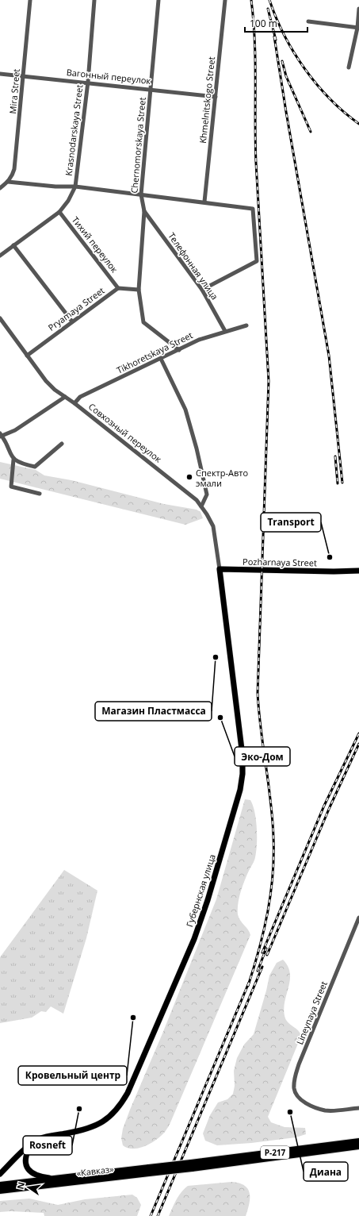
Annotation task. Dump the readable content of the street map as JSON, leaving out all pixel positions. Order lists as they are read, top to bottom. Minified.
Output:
{"streets":{"highway":["Р-217","«Кавказ»"],"main road":["Pozharnaya Street","Губернская улица"],"street":["Вагонный переулок","Mira Street","Khmelnitskogo Street","Krasnodarskaya Street","Chernomorskaya Street","Тихий переулок","Телефонная улица","Pryamaya Street","Tikhoretskaya Street","Совхозный переулок","Lineynaya Street"]},"crossings":[["Вагонный переулок","Mira Street"],["Вагонный переулок","Khmelnitskogo Street"],["Вагонный переулок","Krasnodarskaya Street"],["Вагонный переулок","Chernomorskaya Street"],["Chernomorskaya Street","Телефонная улица"],["Chernomorskaya Street","Tikhoretskaya Street"],["Тихий переулок","Pryamaya Street"],["Телефонная улица","Tikhoretskaya Street"],["Pryamaya Street","Совхозный переулок"],["Tikhoretskaya Street","Совхозный переулок"],["Совхозный переулок","Pozharnaya Street"],["Совхозный переулок","Губернская улица"],["Pozharnaya Street","Губернская улица"],["Р-217","«Кавказ»"]],"places":["Спектр-Авто эмали","Transport","Магазин Пластмасса","Эко-Дом","Кровельный центр","Rosneft","Диана"],"scale_bar":"100 m","north":"left"}
